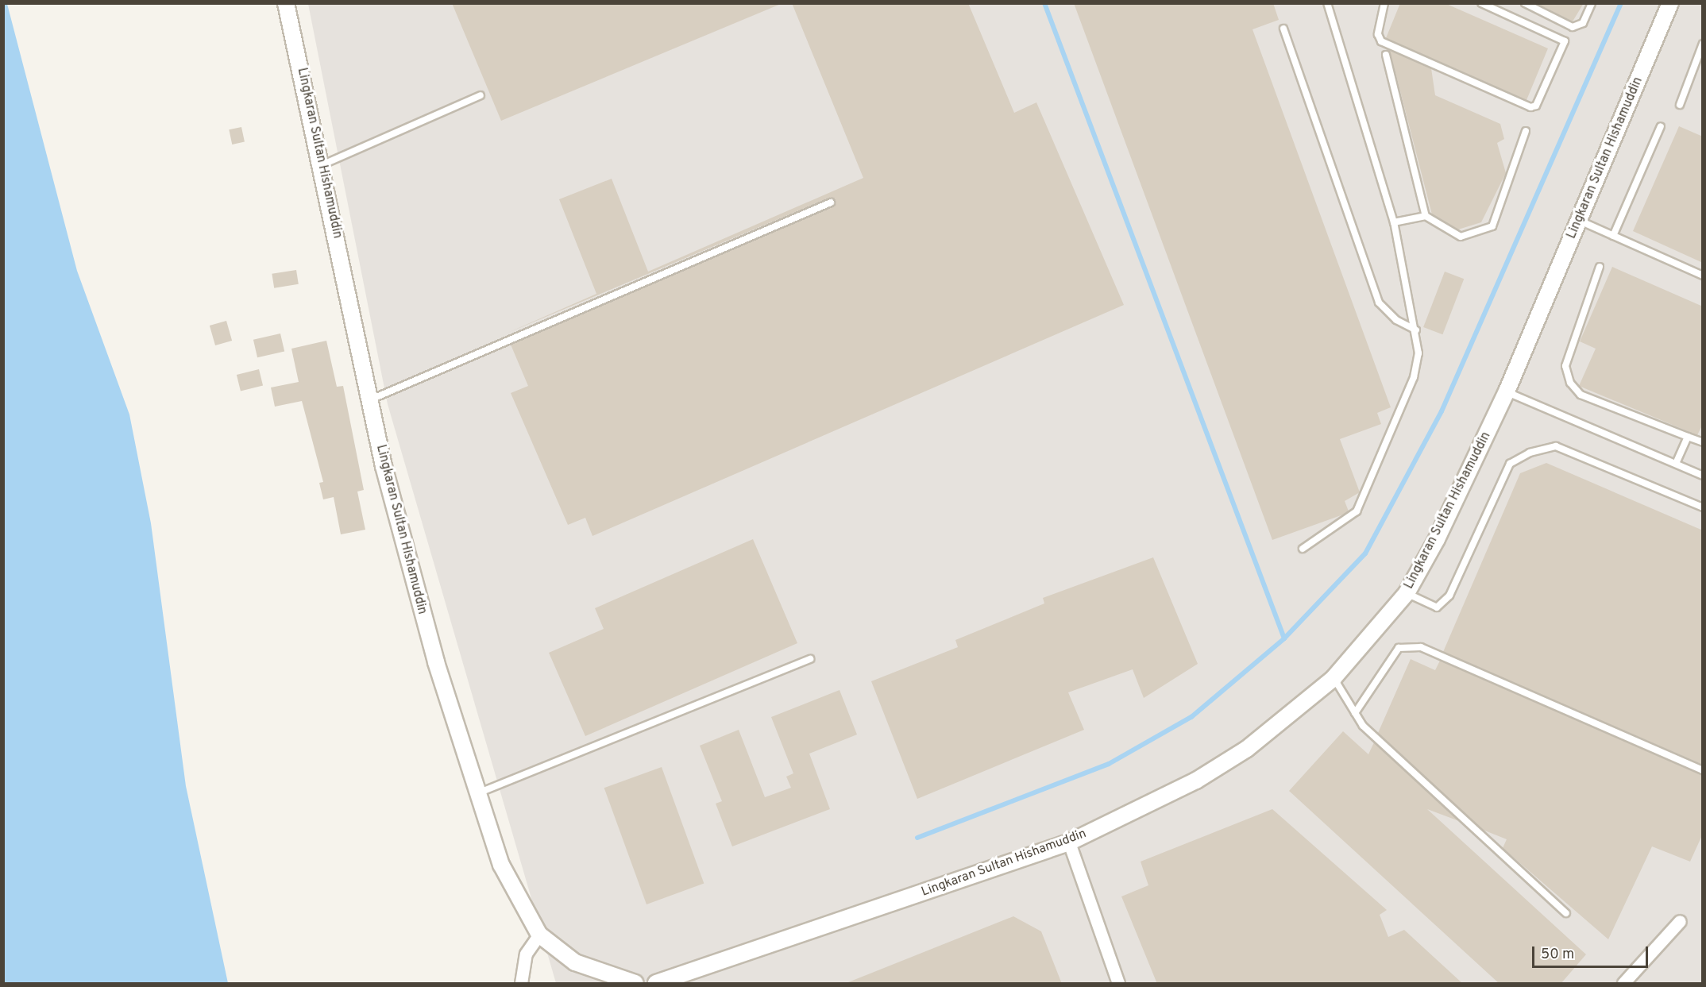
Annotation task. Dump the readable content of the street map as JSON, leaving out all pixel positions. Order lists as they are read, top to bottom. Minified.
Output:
{"streets":{"street":["Lingkaran Sultan Hishamuddin"]},"scale_bar":"50 m"}
